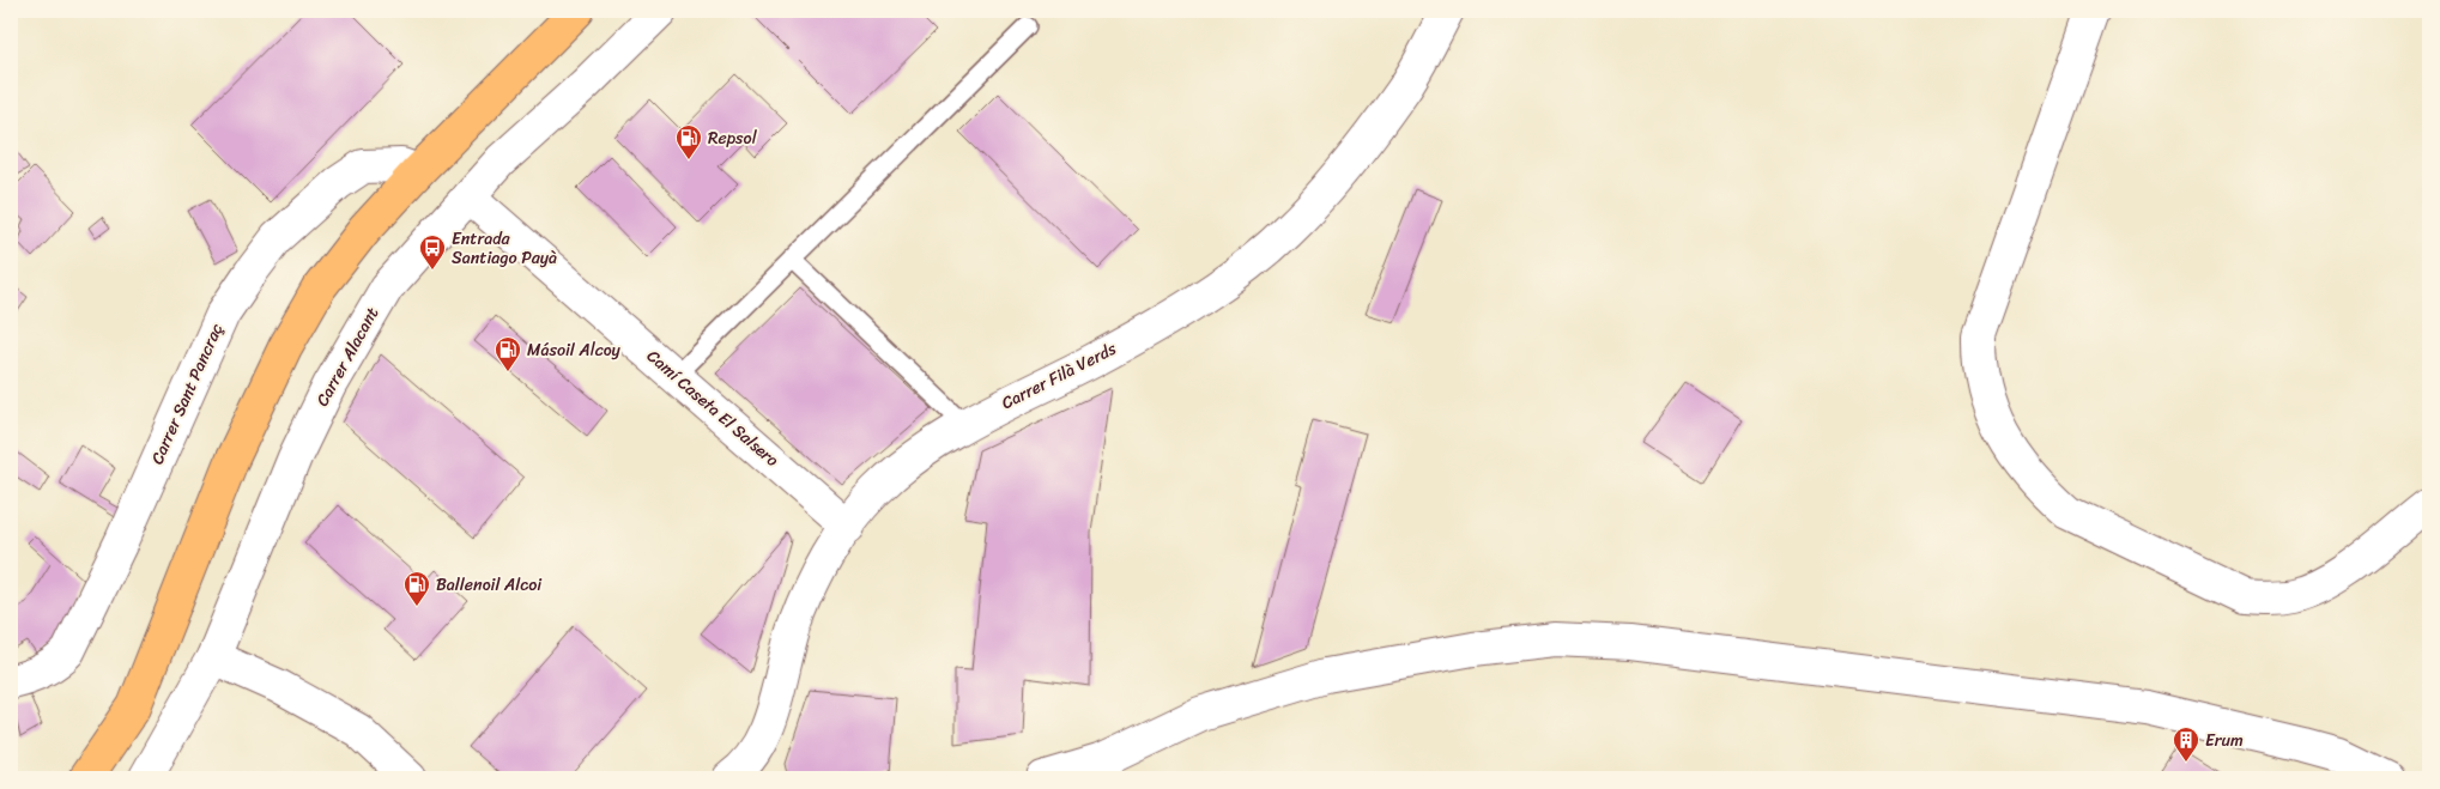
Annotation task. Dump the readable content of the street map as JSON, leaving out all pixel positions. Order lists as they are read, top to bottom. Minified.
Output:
{"streets":{"street":["Carrer Alacant","Carrer Filà Verds","Carrer Sant Pancraç","Camí Caseta El Salsero"]},"crossings":[["Carrer Alacant","Camí Caseta El Salsero"],["Carrer Filà Verds","Camí Caseta El Salsero"]],"places":{"fuel station":["Repsol","Másoil Alcoy","Ballenoil Alcoi"],"bus stop":["Entrada Santiago Payà"],"building":["Erum"]}}
